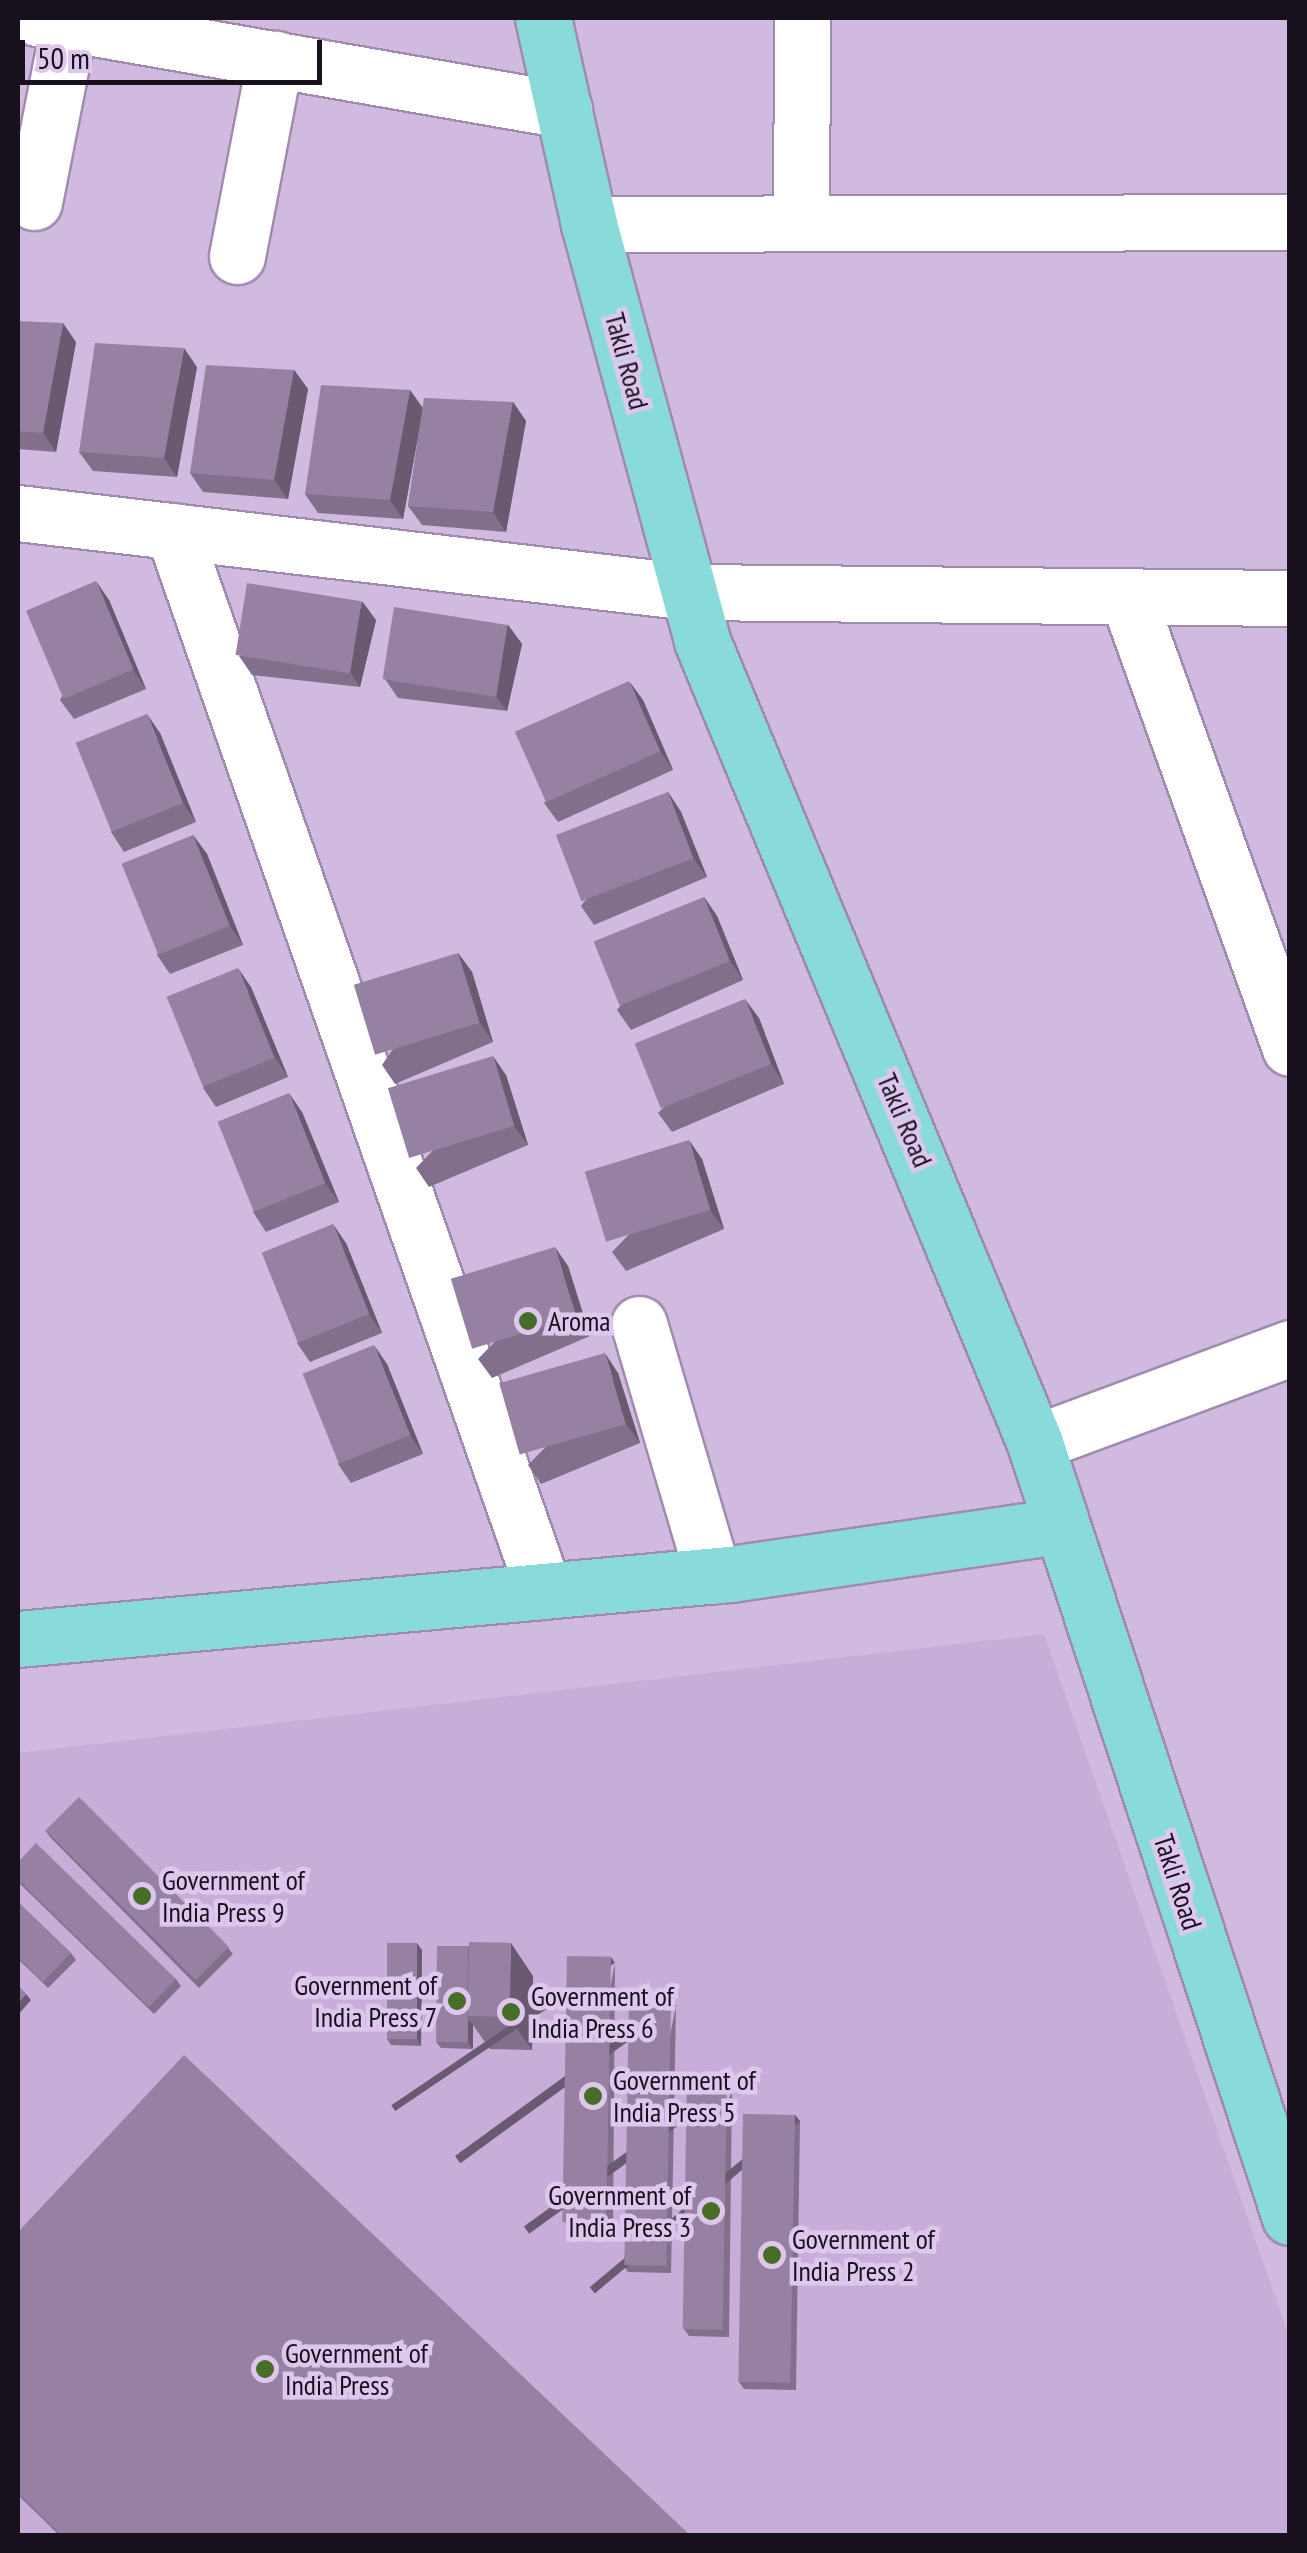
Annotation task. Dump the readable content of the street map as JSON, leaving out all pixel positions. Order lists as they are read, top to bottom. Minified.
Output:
{"streets":{"main road":["Takli Road"]},"places":["Aroma","Government of India Press 9","Government of India Press 7","Government of India Press 6","Government of India Press 5","Government of India Press 3","Government of India Press 2","Government of India Press"],"scale_bar":"50 m"}
